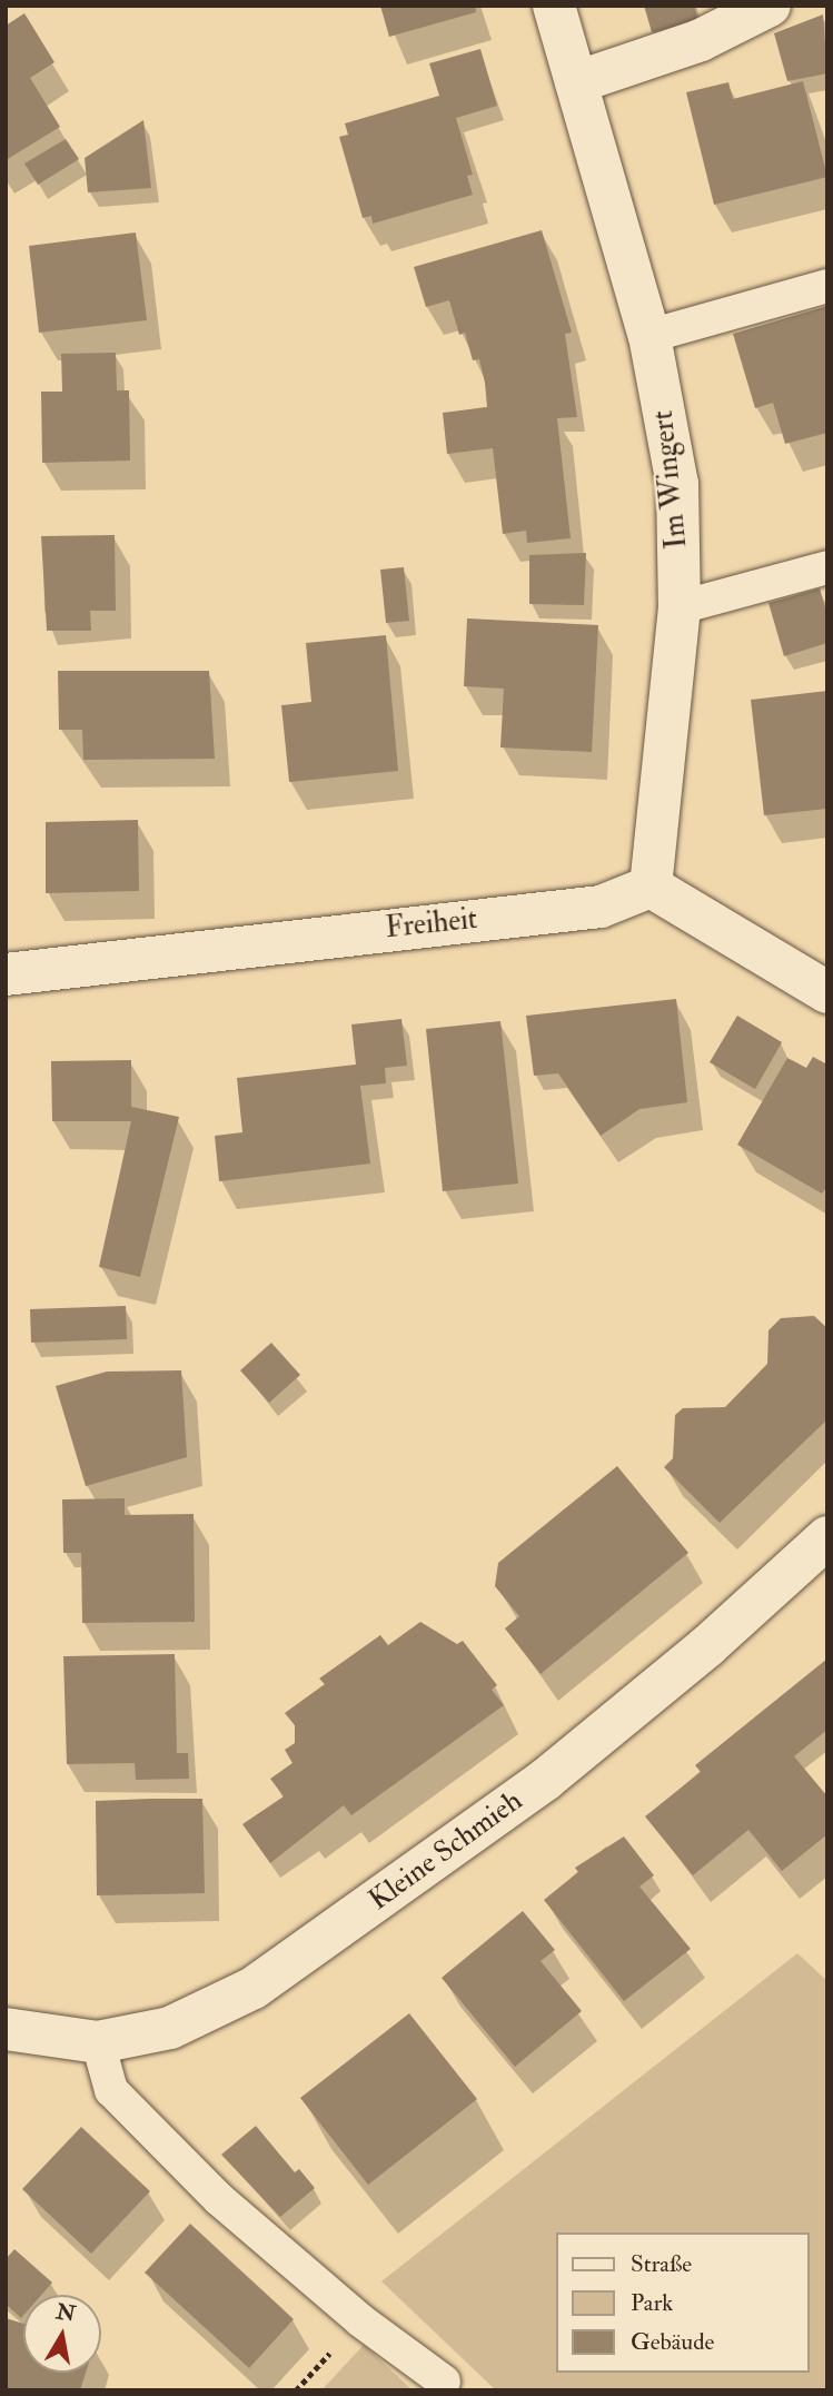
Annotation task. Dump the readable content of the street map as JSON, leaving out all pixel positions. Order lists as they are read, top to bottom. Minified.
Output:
{"streets":{"street":["Im Wingert","Freiheit","Kleine Schmieh"]},"crossings":[["Im Wingert","Freiheit"]],"legend":["Straße","Park","Gebäude"],"north":"top"}
